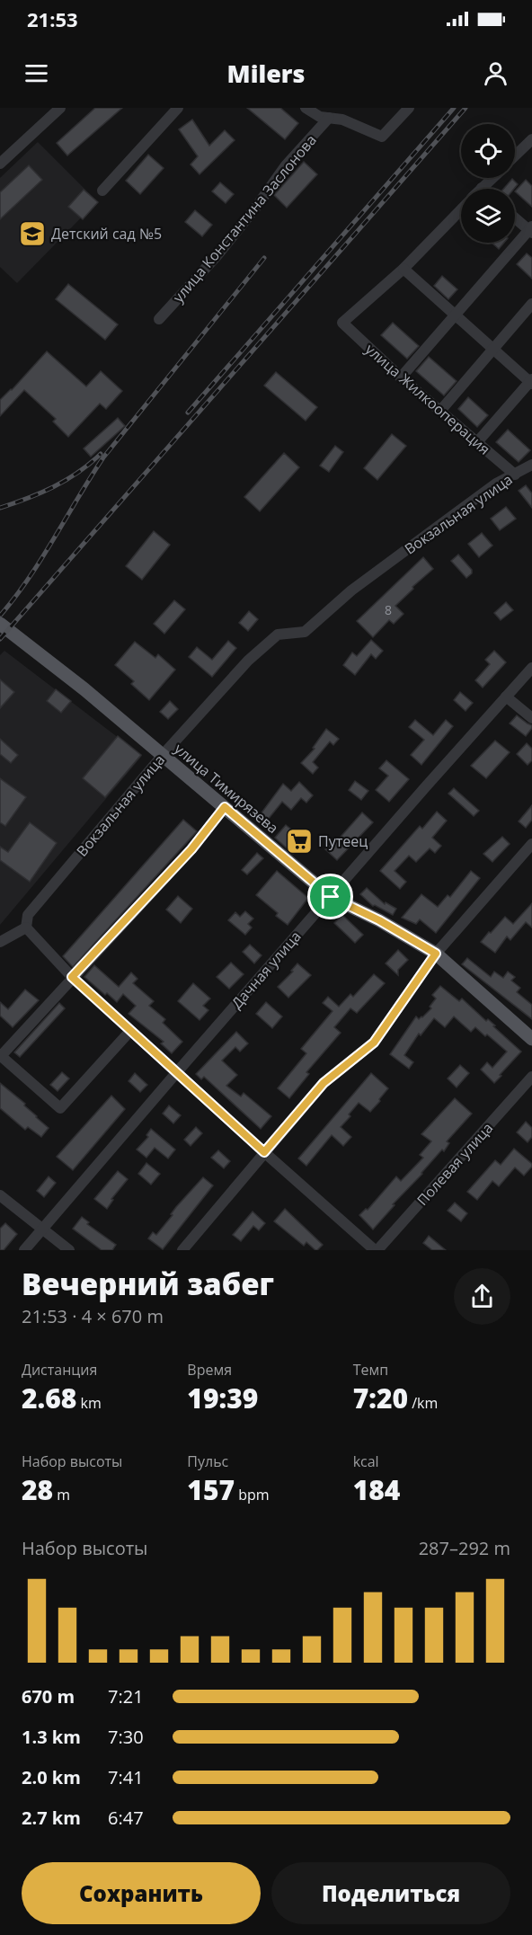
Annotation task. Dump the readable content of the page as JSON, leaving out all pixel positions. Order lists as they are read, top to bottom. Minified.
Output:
{"streets":{"main road":["улица Тимирязева"],"street":["улица Константина Заслонова","улица Жилкооперация","Вокзальная улица","Дачная улица","Полевая улица"]},"crossings":[["улица Жилкооперация","Вокзальная улица"],["Вокзальная улица","улица Тимирязева"],["улица Тимирязева","Дачная улица"]],"places":{"school or university":["Детский сад №5"],"supermarket":["Путеец"]},"house_numbers":["8"],"page":{"status":"21:53","header":"Milers","heading":["Вечерний забег","21:53 · 4 × 670 m"],"stats":[["Дистанция","2.68 km"],["Время","19:39"],["Темп","7:20 /km"],["Набор высоты","28 m"],["Пульс","157 bpm"],["kcal","184"]],"chart":["Набор высоты","287–292 m"],"list":[{"name":"670 m","note":"7:21"},{"name":"1.3 km","note":"7:30"},{"name":"2.0 km","note":"7:41"},{"name":"2.7 km","note":"6:47"}],"buttons":["Сохранить","Поделиться"]}}
